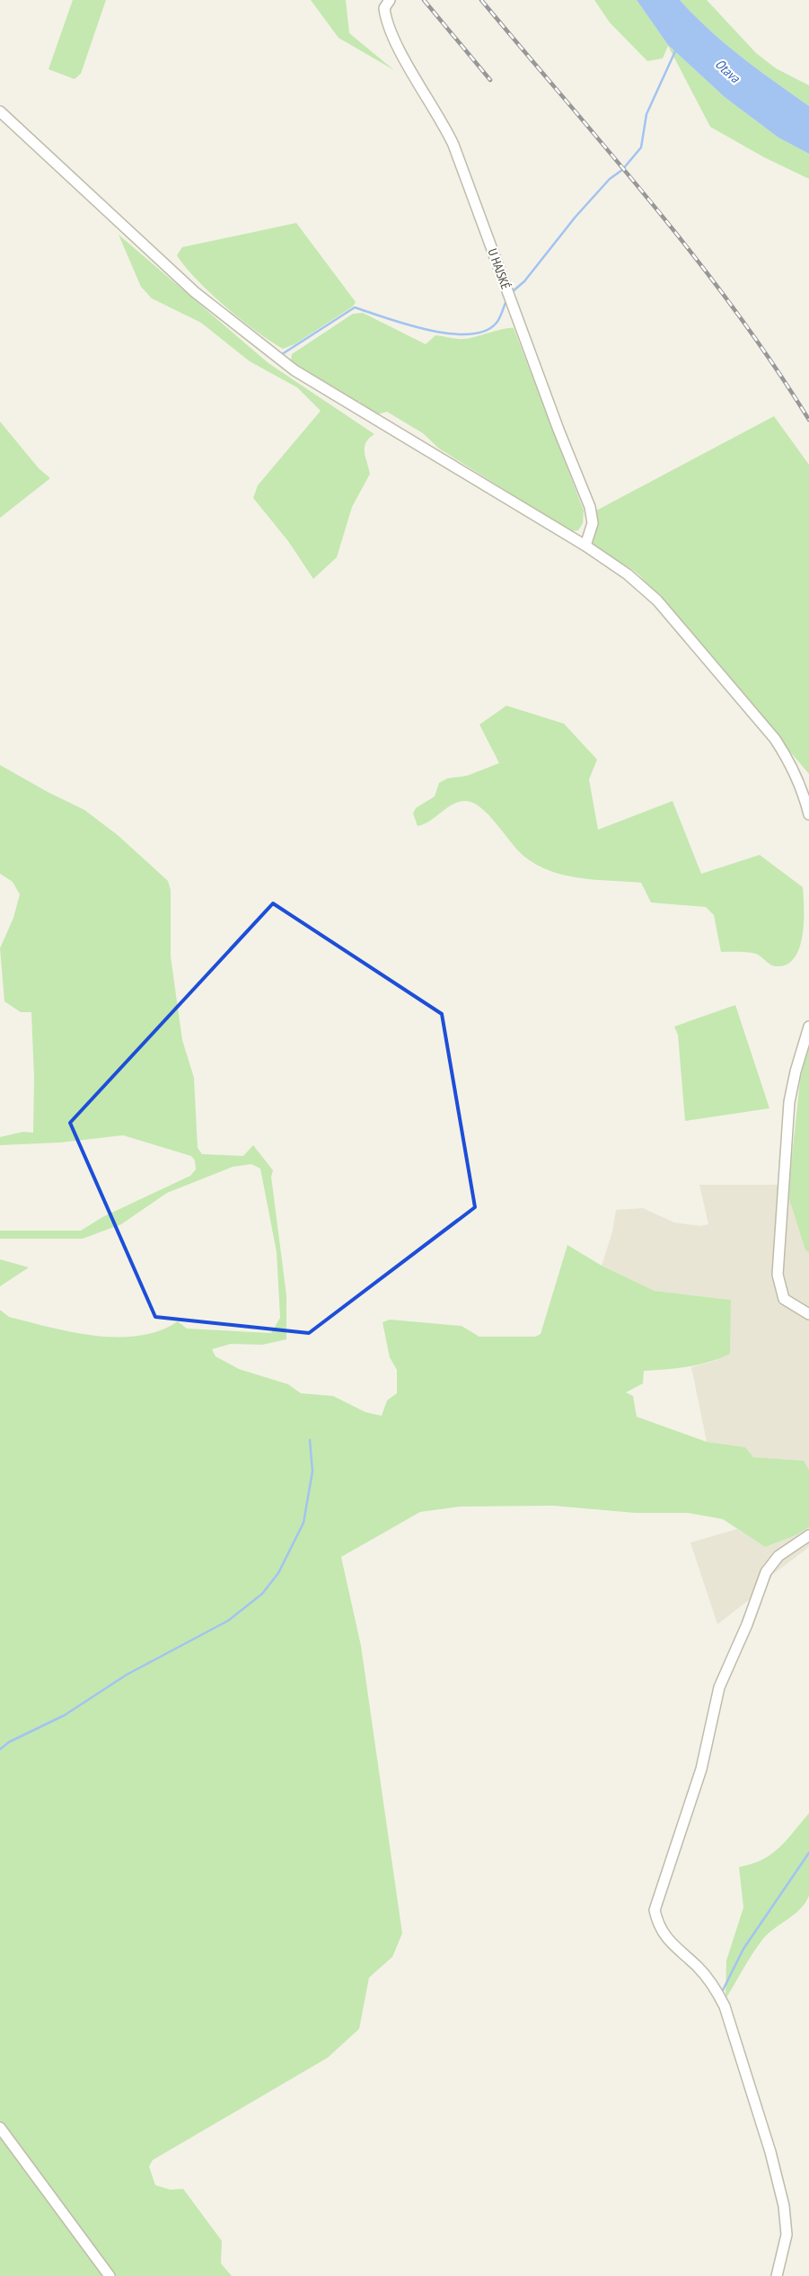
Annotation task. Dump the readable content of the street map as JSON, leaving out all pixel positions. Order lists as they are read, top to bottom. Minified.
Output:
{"streets":{"street":["U HAJSKÉ"]},"water":["Otava"]}
